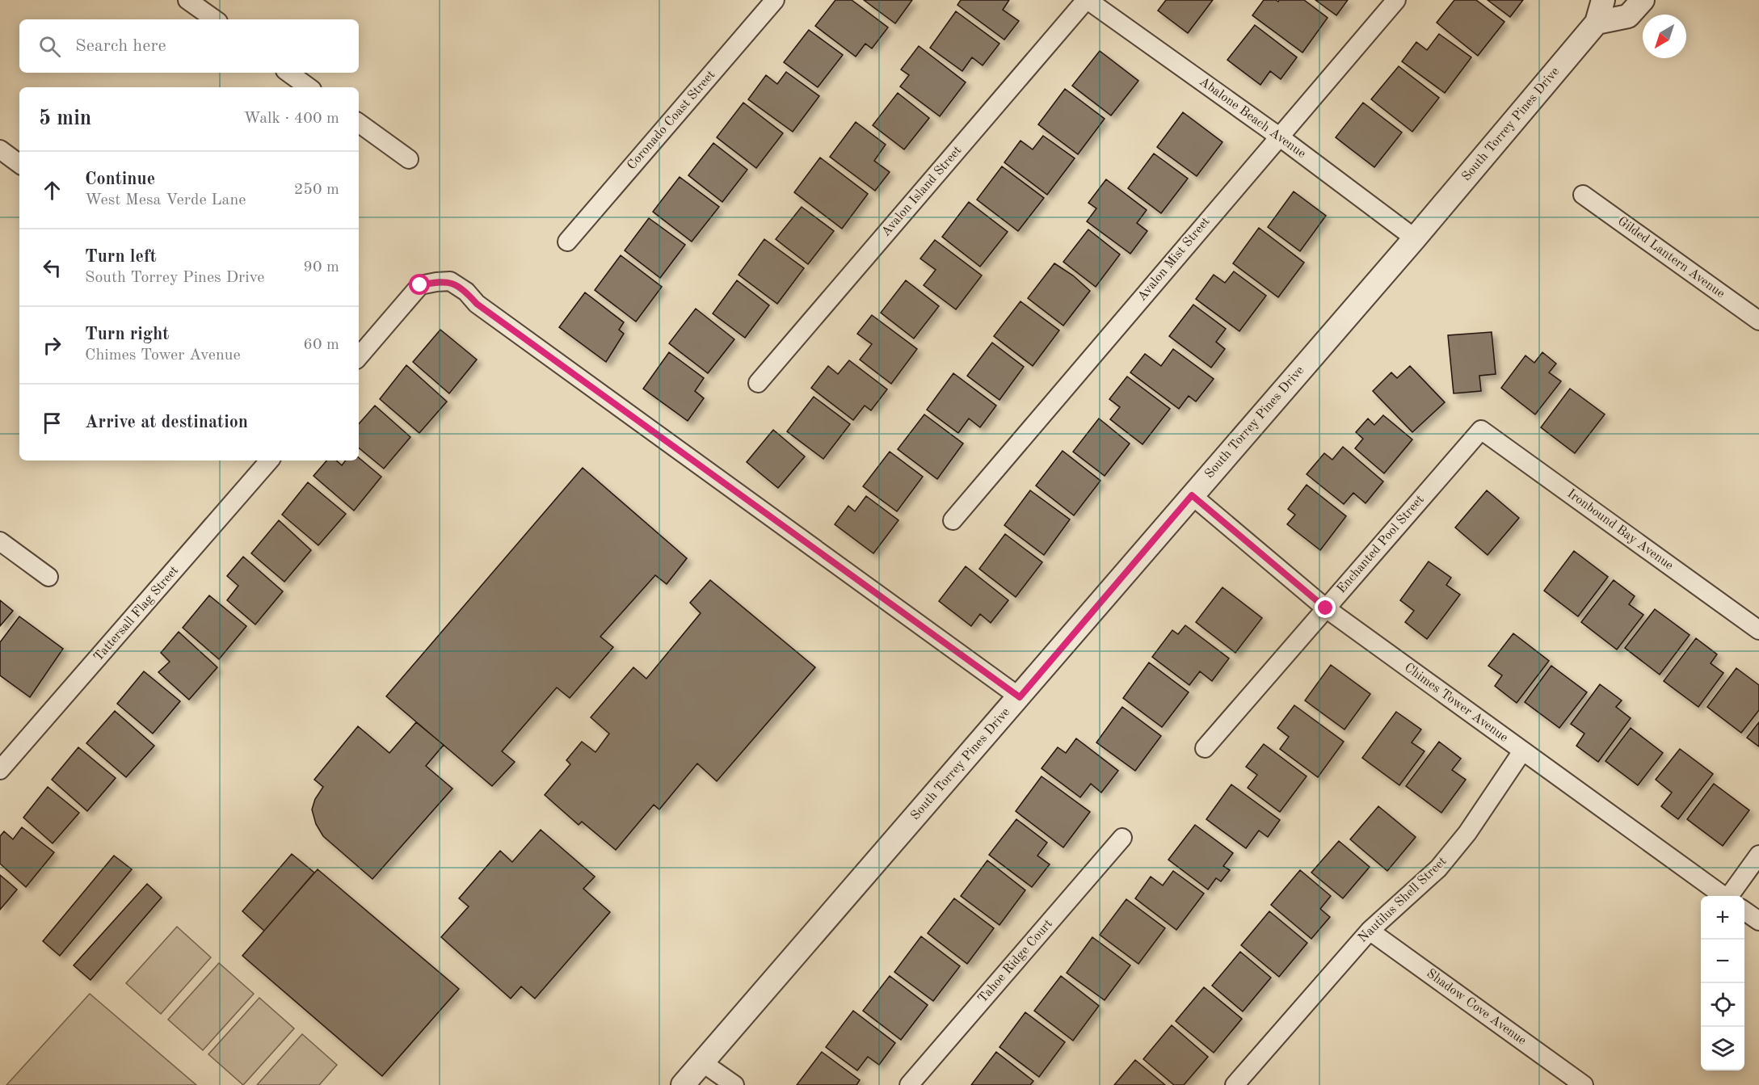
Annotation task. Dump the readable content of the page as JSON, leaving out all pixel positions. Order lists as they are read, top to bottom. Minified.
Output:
{"streets":{"street":["Abalone Beach Avenue","Coronado Coast Street","South Torrey Pines Drive","Avalon Island Street","Gilded Lantern Avenue","Avalon Mist Street","Ironbound Bay Avenue","Enchanted Pool Street","Tattersall Flag Street","Chimes Tower Avenue","Nautilus Shell Street","Tahoe Ridge Court","Shadow Cove Avenue"]},"crossings":[["Abalone Beach Avenue","South Torrey Pines Drive"],["Abalone Beach Avenue","Avalon Island Street"],["Abalone Beach Avenue","Avalon Mist Street"],["South Torrey Pines Drive","Chimes Tower Avenue"],["Ironbound Bay Avenue","Enchanted Pool Street"],["Enchanted Pool Street","Chimes Tower Avenue"],["Chimes Tower Avenue","Nautilus Shell Street"],["Nautilus Shell Street","Shadow Cove Avenue"]],"north":"bottom left","page":{"search":"Search here","heading":["5 min","Walk · 400 m"],"list":[["Continue","West Mesa Verde Lane","250 m"],["Turn left","South Torrey Pines Drive","90 m"],["Turn right","Chimes Tower Avenue","60 m"],"Arrive at destination"],"map_buttons":["+","−"]}}
